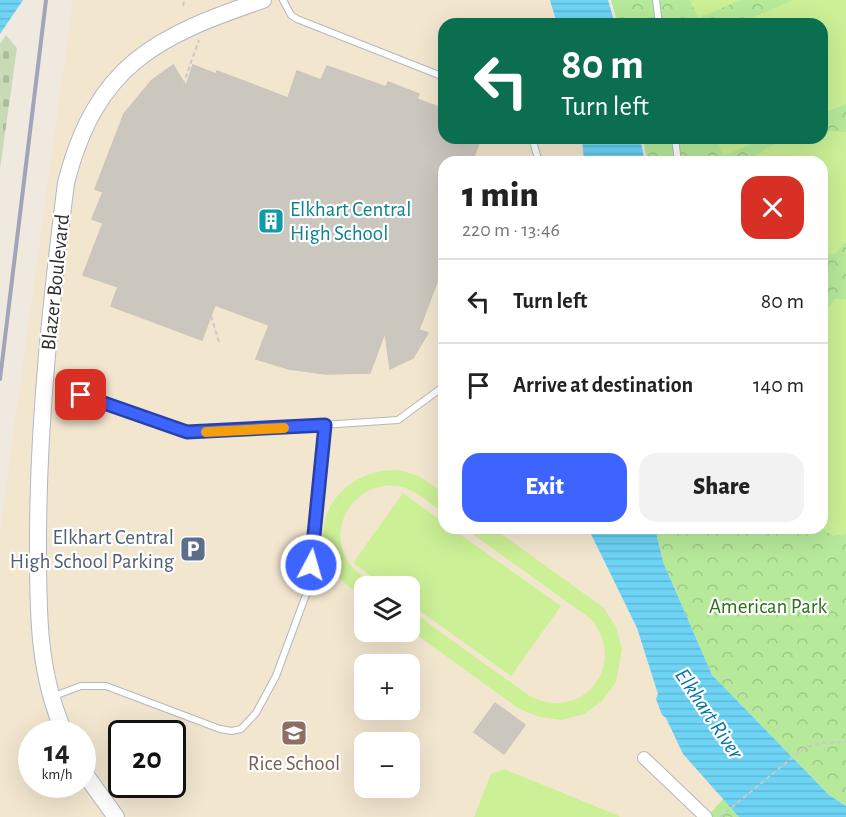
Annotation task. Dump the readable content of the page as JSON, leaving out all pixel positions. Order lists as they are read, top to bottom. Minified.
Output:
{"streets":{"main road":["Blazer Boulevard"]},"water":["Elkhart River"],"parks":["American Park"],"places":{"building":["Elkhart Central High School"],"parking":["Elkhart Central High School Parking"],"school or university":["Rice School"]},"page":{"turn":["80 m","Turn left"],"heading":["1 min","220 m · 13:46"],"list":[{"name":"Turn left","value":"80 m"},{"name":"Arrive at destination","value":"140 m"}],"buttons":["Exit","Share"],"map_buttons":["+","−"],"speed":"14 km/h","limit":"20"}}
